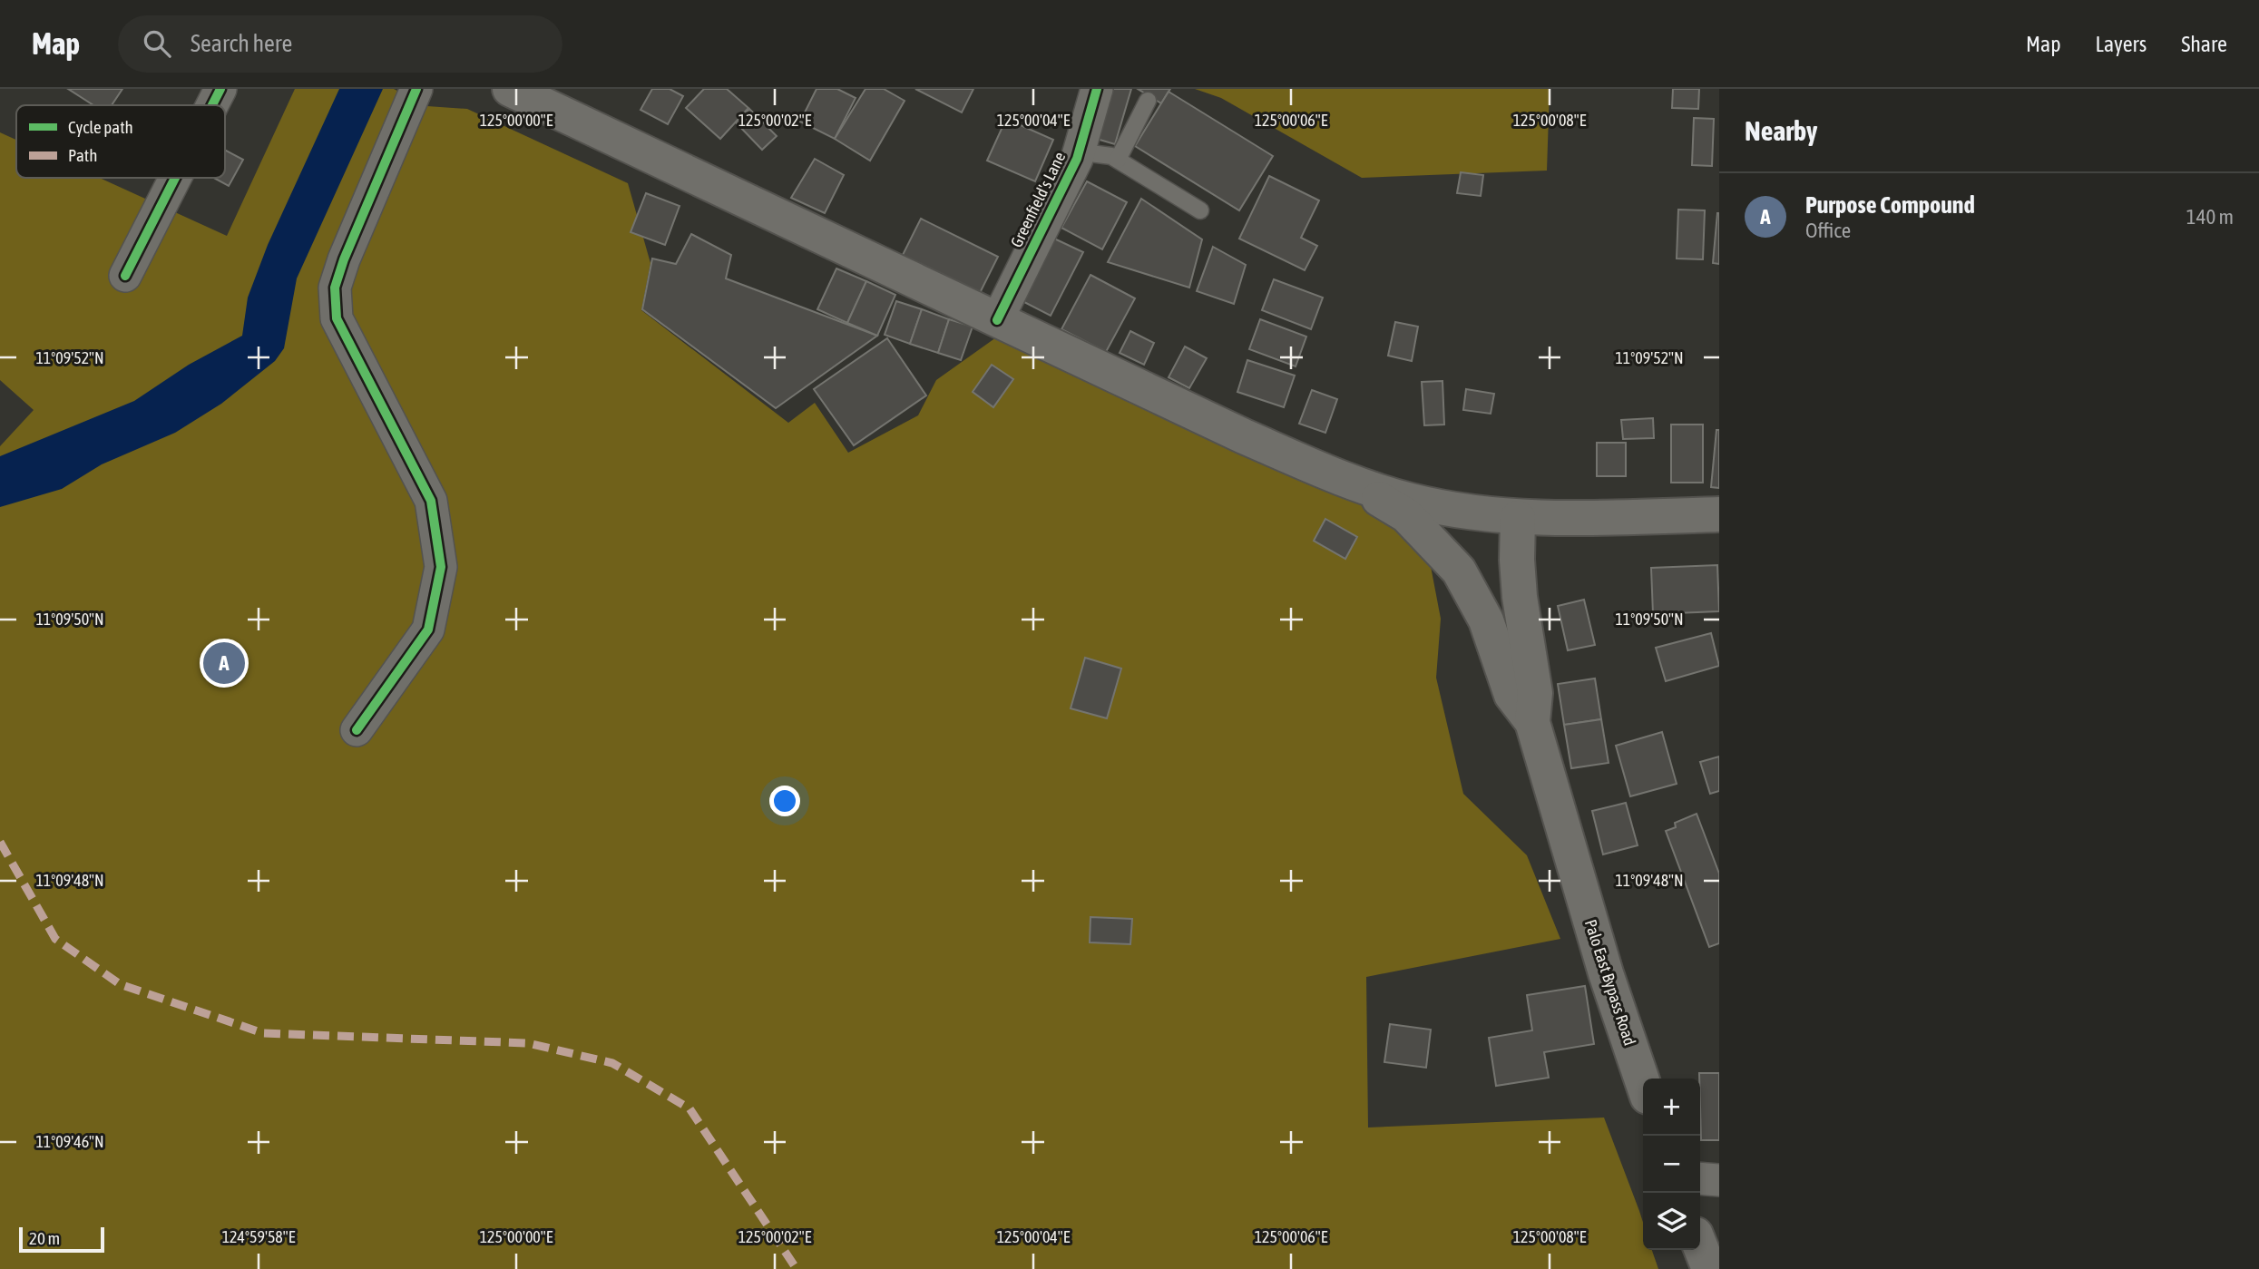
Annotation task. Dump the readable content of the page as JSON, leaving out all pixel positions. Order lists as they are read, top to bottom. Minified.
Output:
{"streets":{"main road":["Palo East Bypass Road"],"street":["Greenfield's Lane"]},"legend":["Cycle path","Path"],"scale_bar":"20 m","page":{"header":"Map","search":"Search here","nav":["Map","Layers","Share"],"heading":"Nearby","list":[{"mark":"A","name":"Purpose Compound","note":"Office","value":"140 m"}],"pins":"A","map_buttons":["+","−"],"scale":"20 m"},"coordinates":["125°00'00\"E","125°00'02\"E","125°00'04\"E","125°00'06\"E","125°00'08\"E","11°09'52\"N","11°09'50\"N","11°09'48\"N","11°09'46\"N","124°59'58\"E"]}
